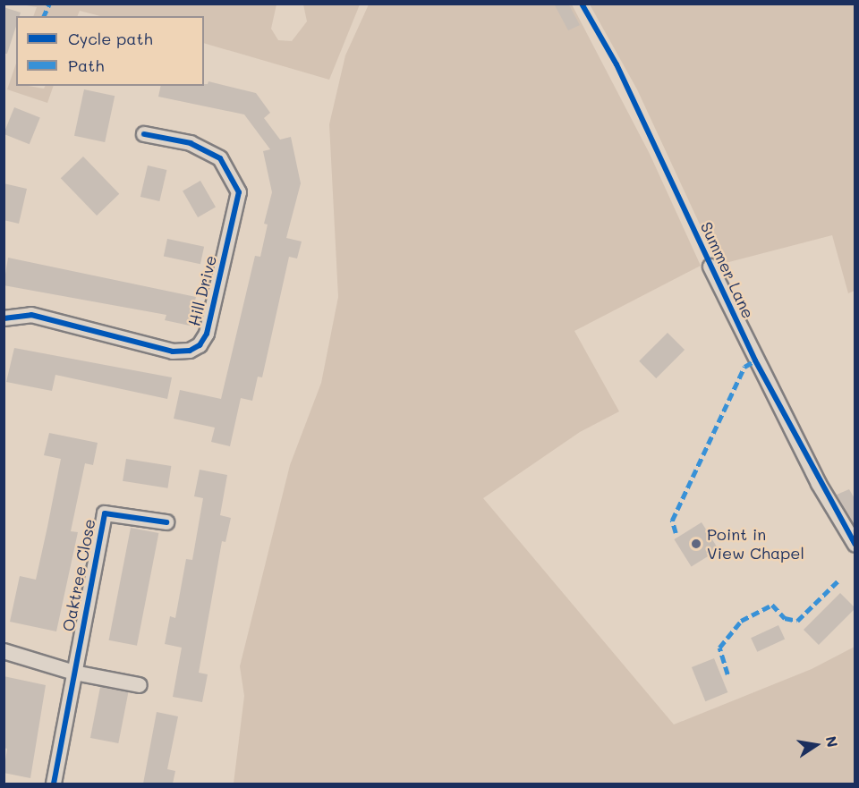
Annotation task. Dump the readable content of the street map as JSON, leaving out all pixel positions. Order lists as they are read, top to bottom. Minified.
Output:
{"streets":{"street":["Summer Lane","Hill Drive","Oaktree Close"]},"places":["Point in View Chapel"],"legend":["Cycle path","Path"],"north":"right"}
